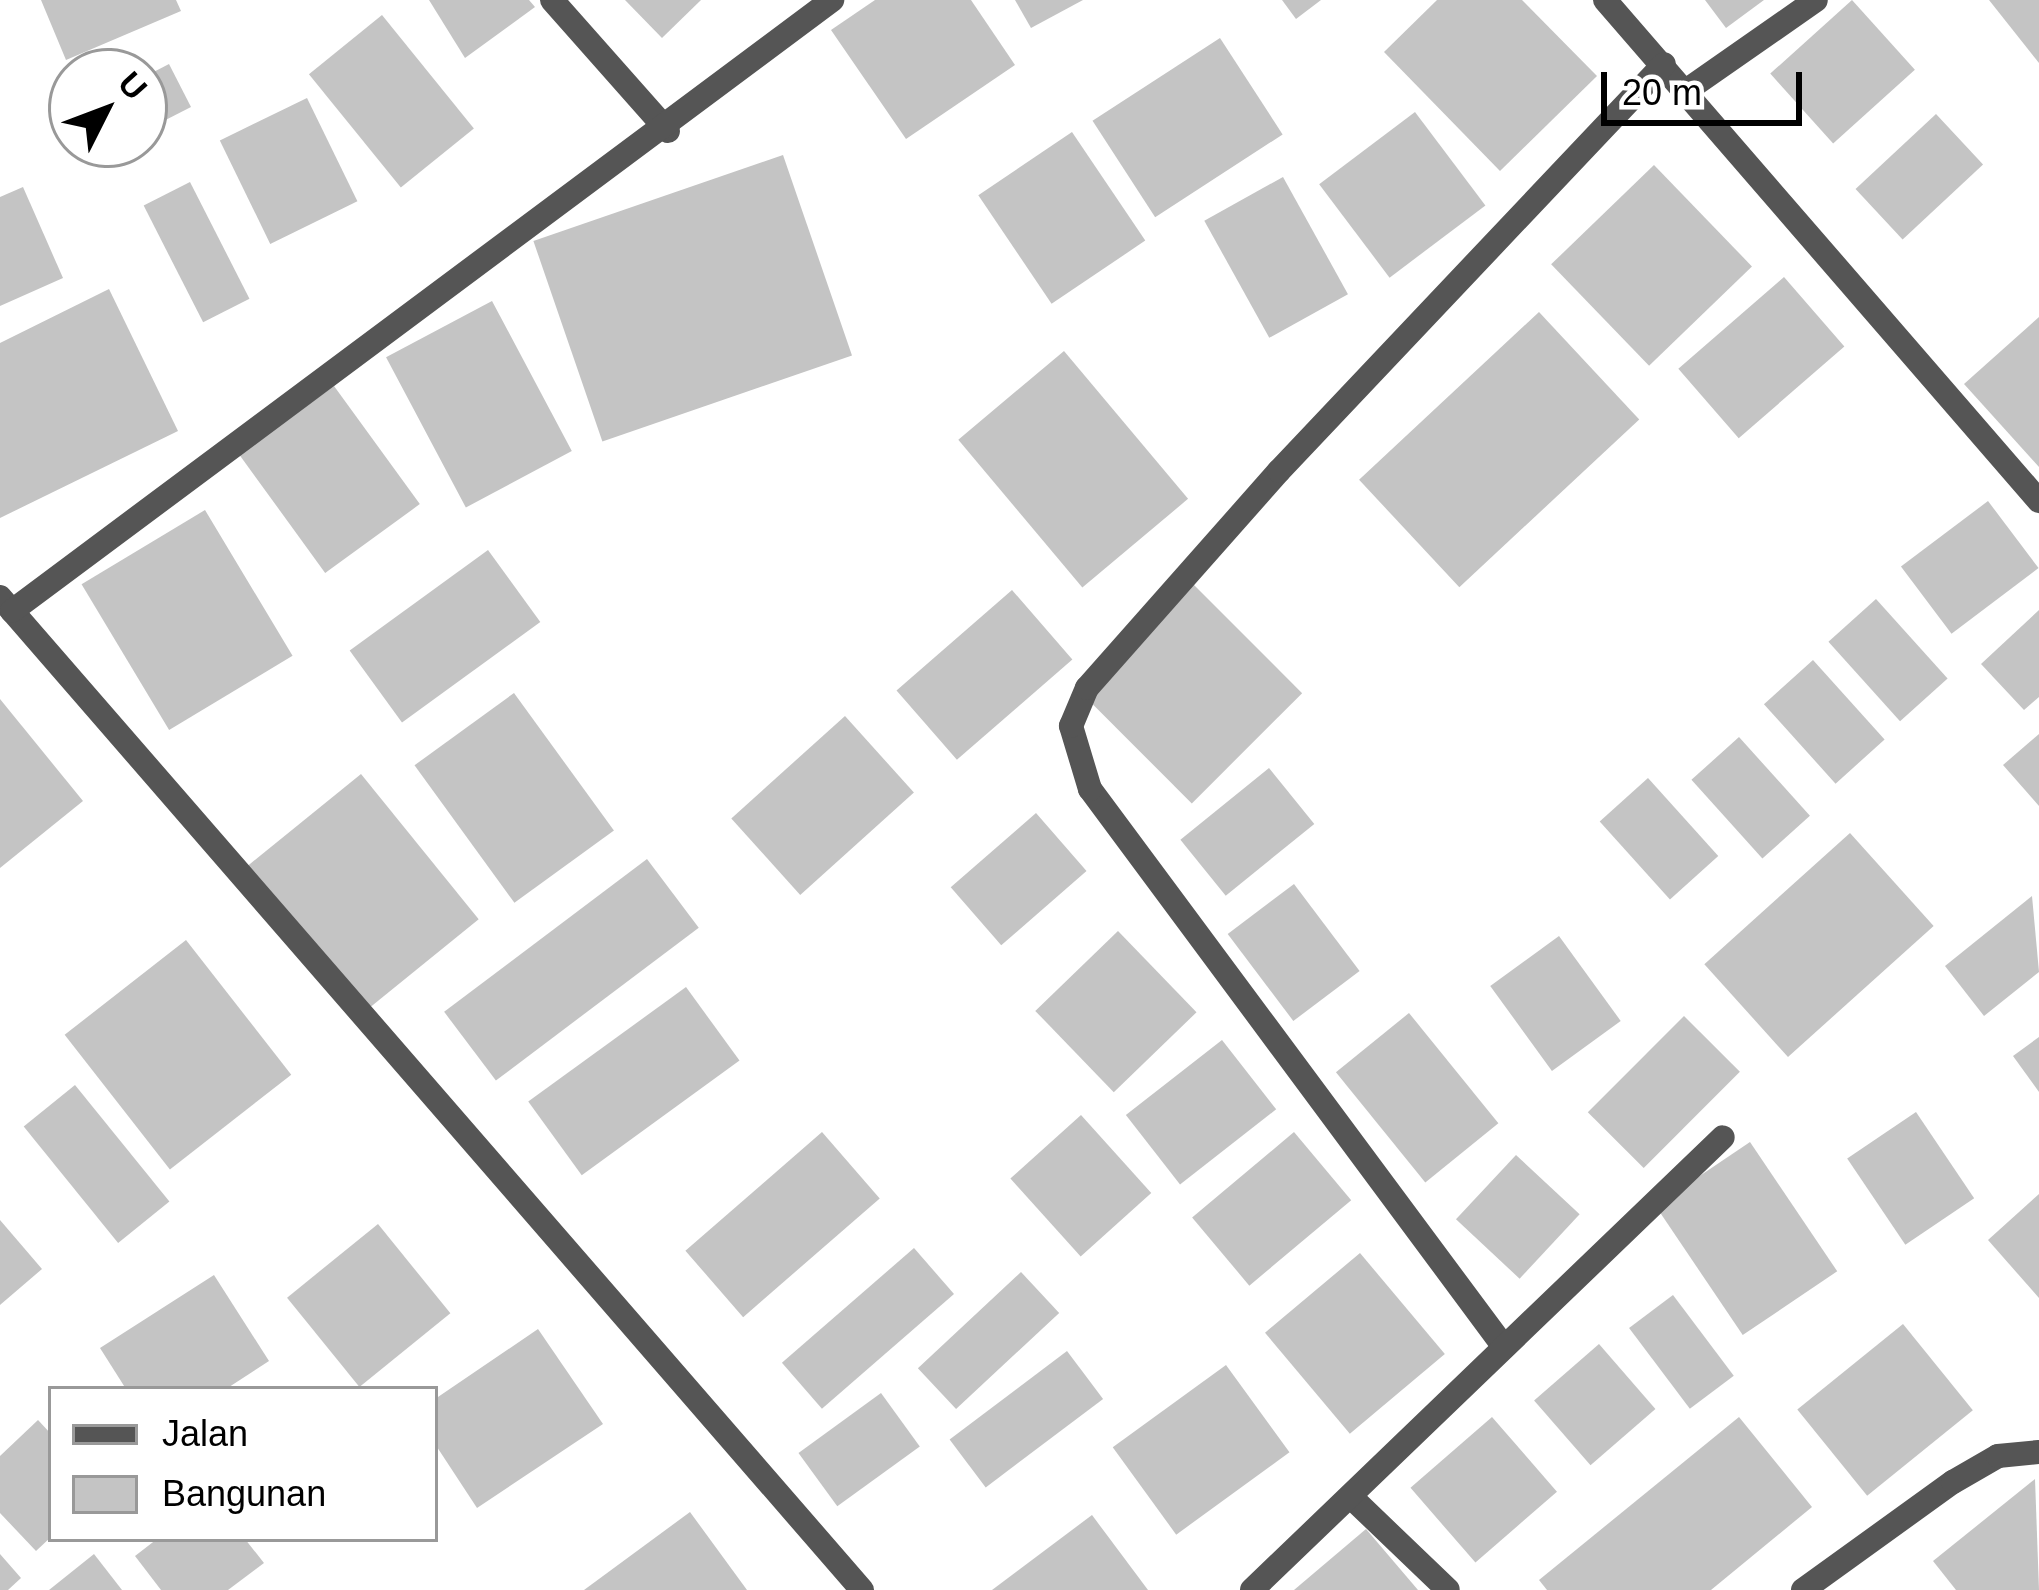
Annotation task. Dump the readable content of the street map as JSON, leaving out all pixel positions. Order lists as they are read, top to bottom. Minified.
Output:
{"legend":["Jalan","Bangunan"],"scale_bar":"20 m","north":"top right"}
